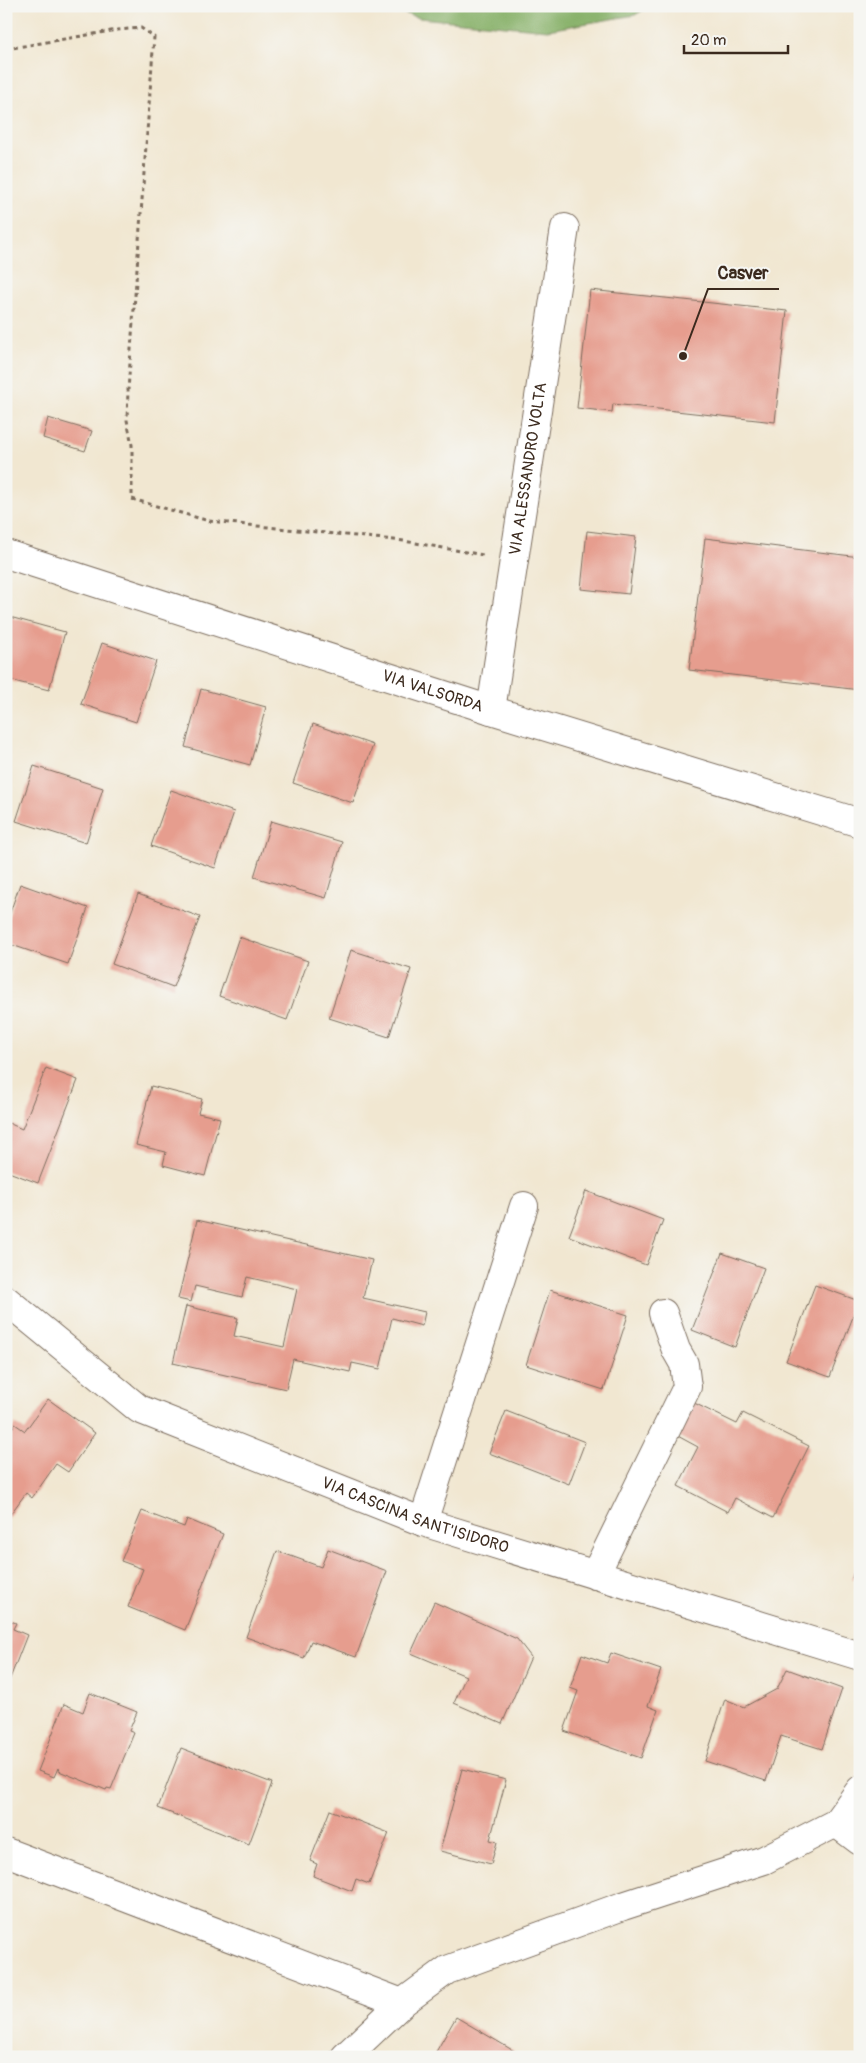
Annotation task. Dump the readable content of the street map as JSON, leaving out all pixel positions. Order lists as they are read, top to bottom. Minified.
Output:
{"streets":{"street":["VIA ALESSANDRO VOLTA","VIA VALSORDA","VIA CASCINA SANT'ISIDORO"]},"crossings":[["VIA ALESSANDRO VOLTA","VIA VALSORDA"]],"places":["Casver"],"scale_bar":"20 m"}
